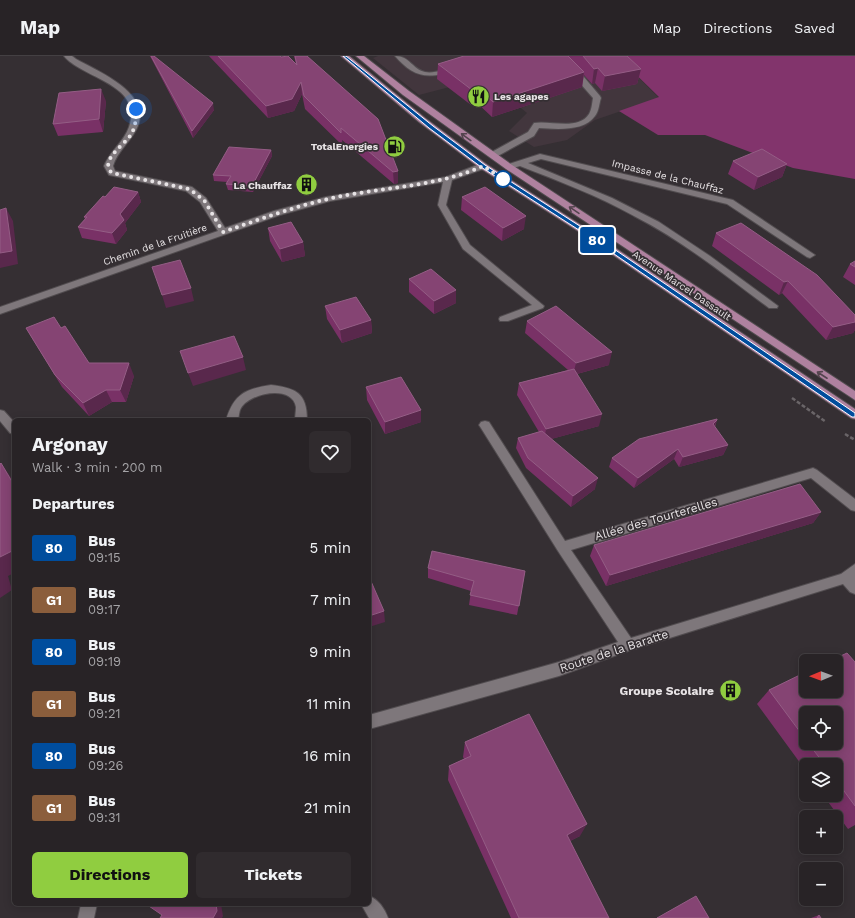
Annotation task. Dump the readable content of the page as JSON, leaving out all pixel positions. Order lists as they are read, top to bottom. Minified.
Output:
{"streets":{"main road":["Avenue Marcel Dassault"],"street":["Impasse de la Chauffaz","Chemin de la Fruitière","Allée des Tourterelles","Route de la Baratte"]},"crossings":[["Impasse de la Chauffaz","Avenue Marcel Dassault"],["Chemin de la Fruitière","Avenue Marcel Dassault"]],"places":{"restaurant":["Les agapes"],"fuel station":["TotalEnergies"],"building":["La Chauffaz","Groupe Scolaire"]},"lines":["bus line 80"],"north":"left","page":{"header":"Map","nav":["Map","Directions","Saved"],"on_map":"80","heading":[["Argonay","Walk · 3 min · 200 m"],"Departures"],"list":[{"mark":"80","name":"Bus","note":"09:15","value":"5 min"},{"mark":"G1","name":"Bus","note":"09:17","value":"7 min"},{"mark":"80","name":"Bus","note":"09:19","value":"9 min"},{"mark":"G1","name":"Bus","note":"09:21","value":"11 min"},{"mark":"80","name":"Bus","note":"09:26","value":"16 min"},{"mark":"G1","name":"Bus","note":"09:31","value":"21 min"}],"map_buttons":["+","−"],"buttons":["Directions","Tickets"]}}
